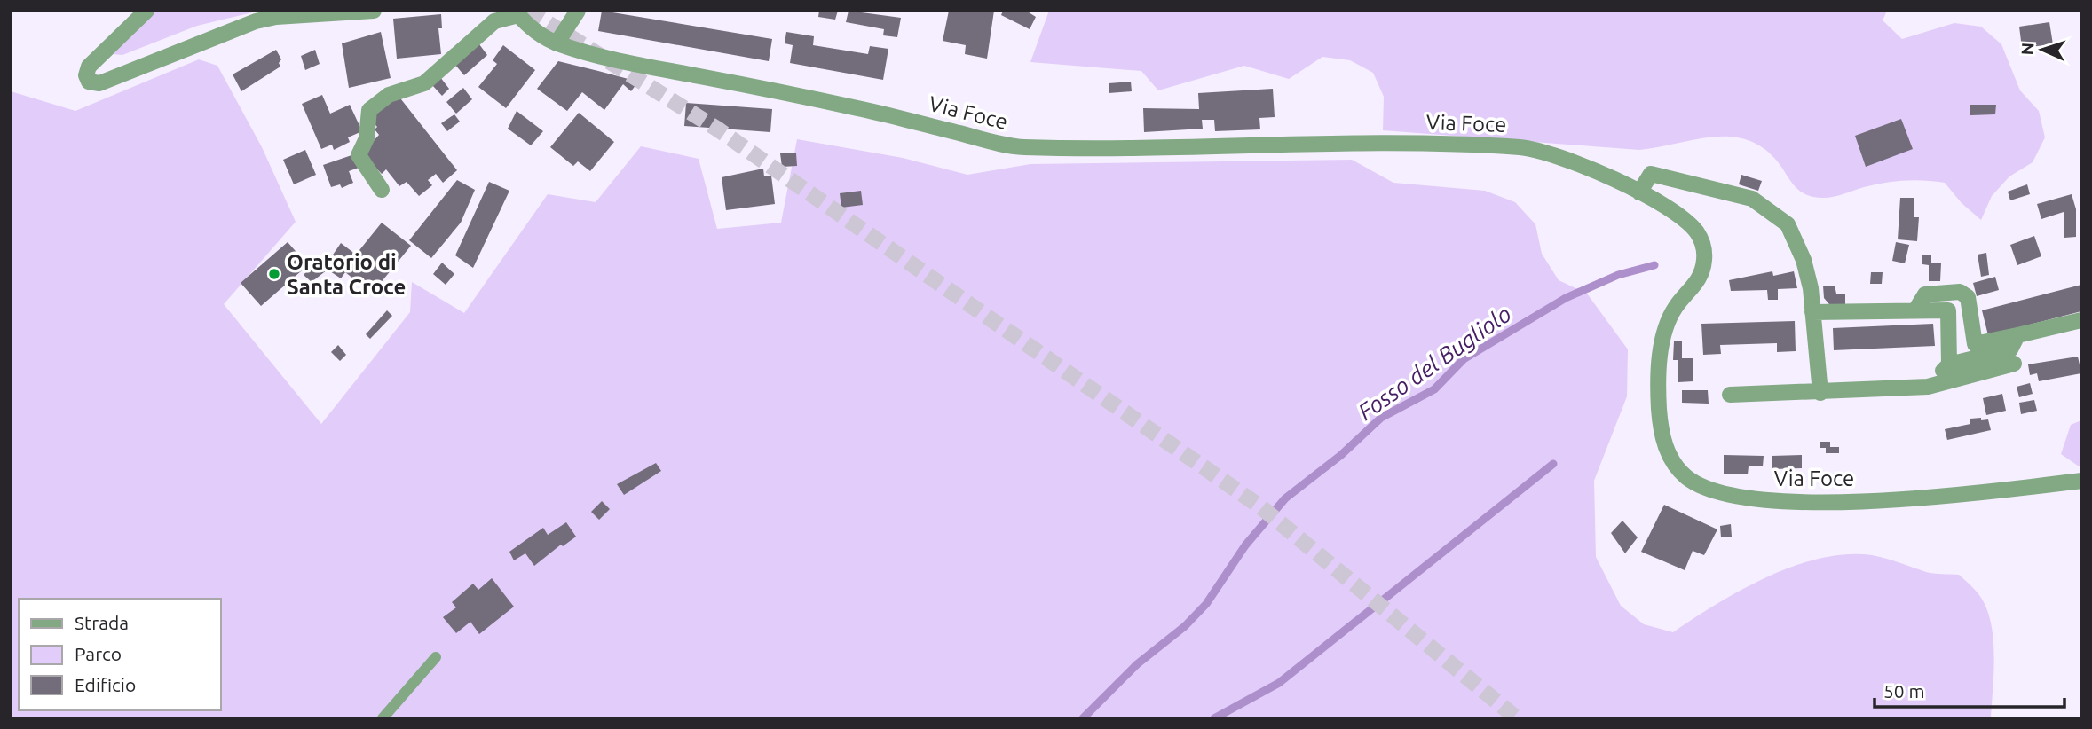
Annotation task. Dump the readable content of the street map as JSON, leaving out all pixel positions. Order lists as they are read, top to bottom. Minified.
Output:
{"streets":{"street":["Via Foce"]},"water":["Fosso del Bugliolo"],"places":["Oratorio di Santa Croce"],"legend":["Strada","Parco","Edificio"],"scale_bar":"50 m","north":"left"}
